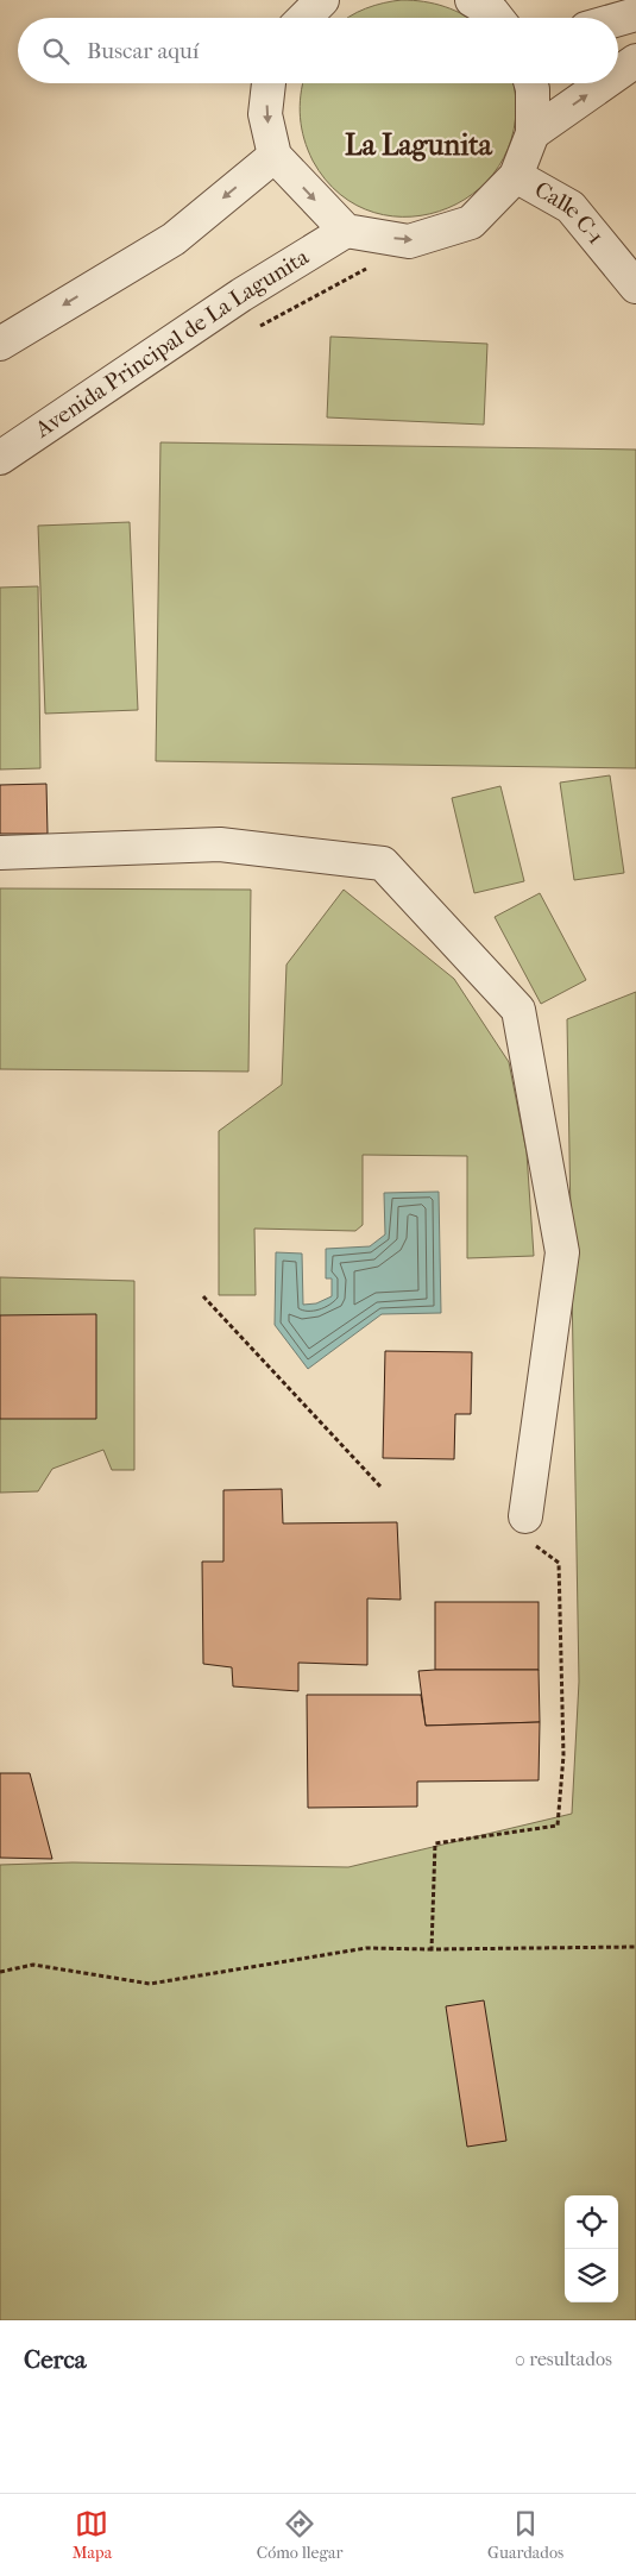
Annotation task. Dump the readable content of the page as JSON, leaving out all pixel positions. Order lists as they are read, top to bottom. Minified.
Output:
{"streets":{"street":["Calle C-1","Avenida Principal de La Lagunita"]},"districts":["La Lagunita"],"page":{"search":"Buscar aquí","heading":["Cerca","0 resultados"],"nav":["Mapa","Cómo llegar","Guardados"]}}
